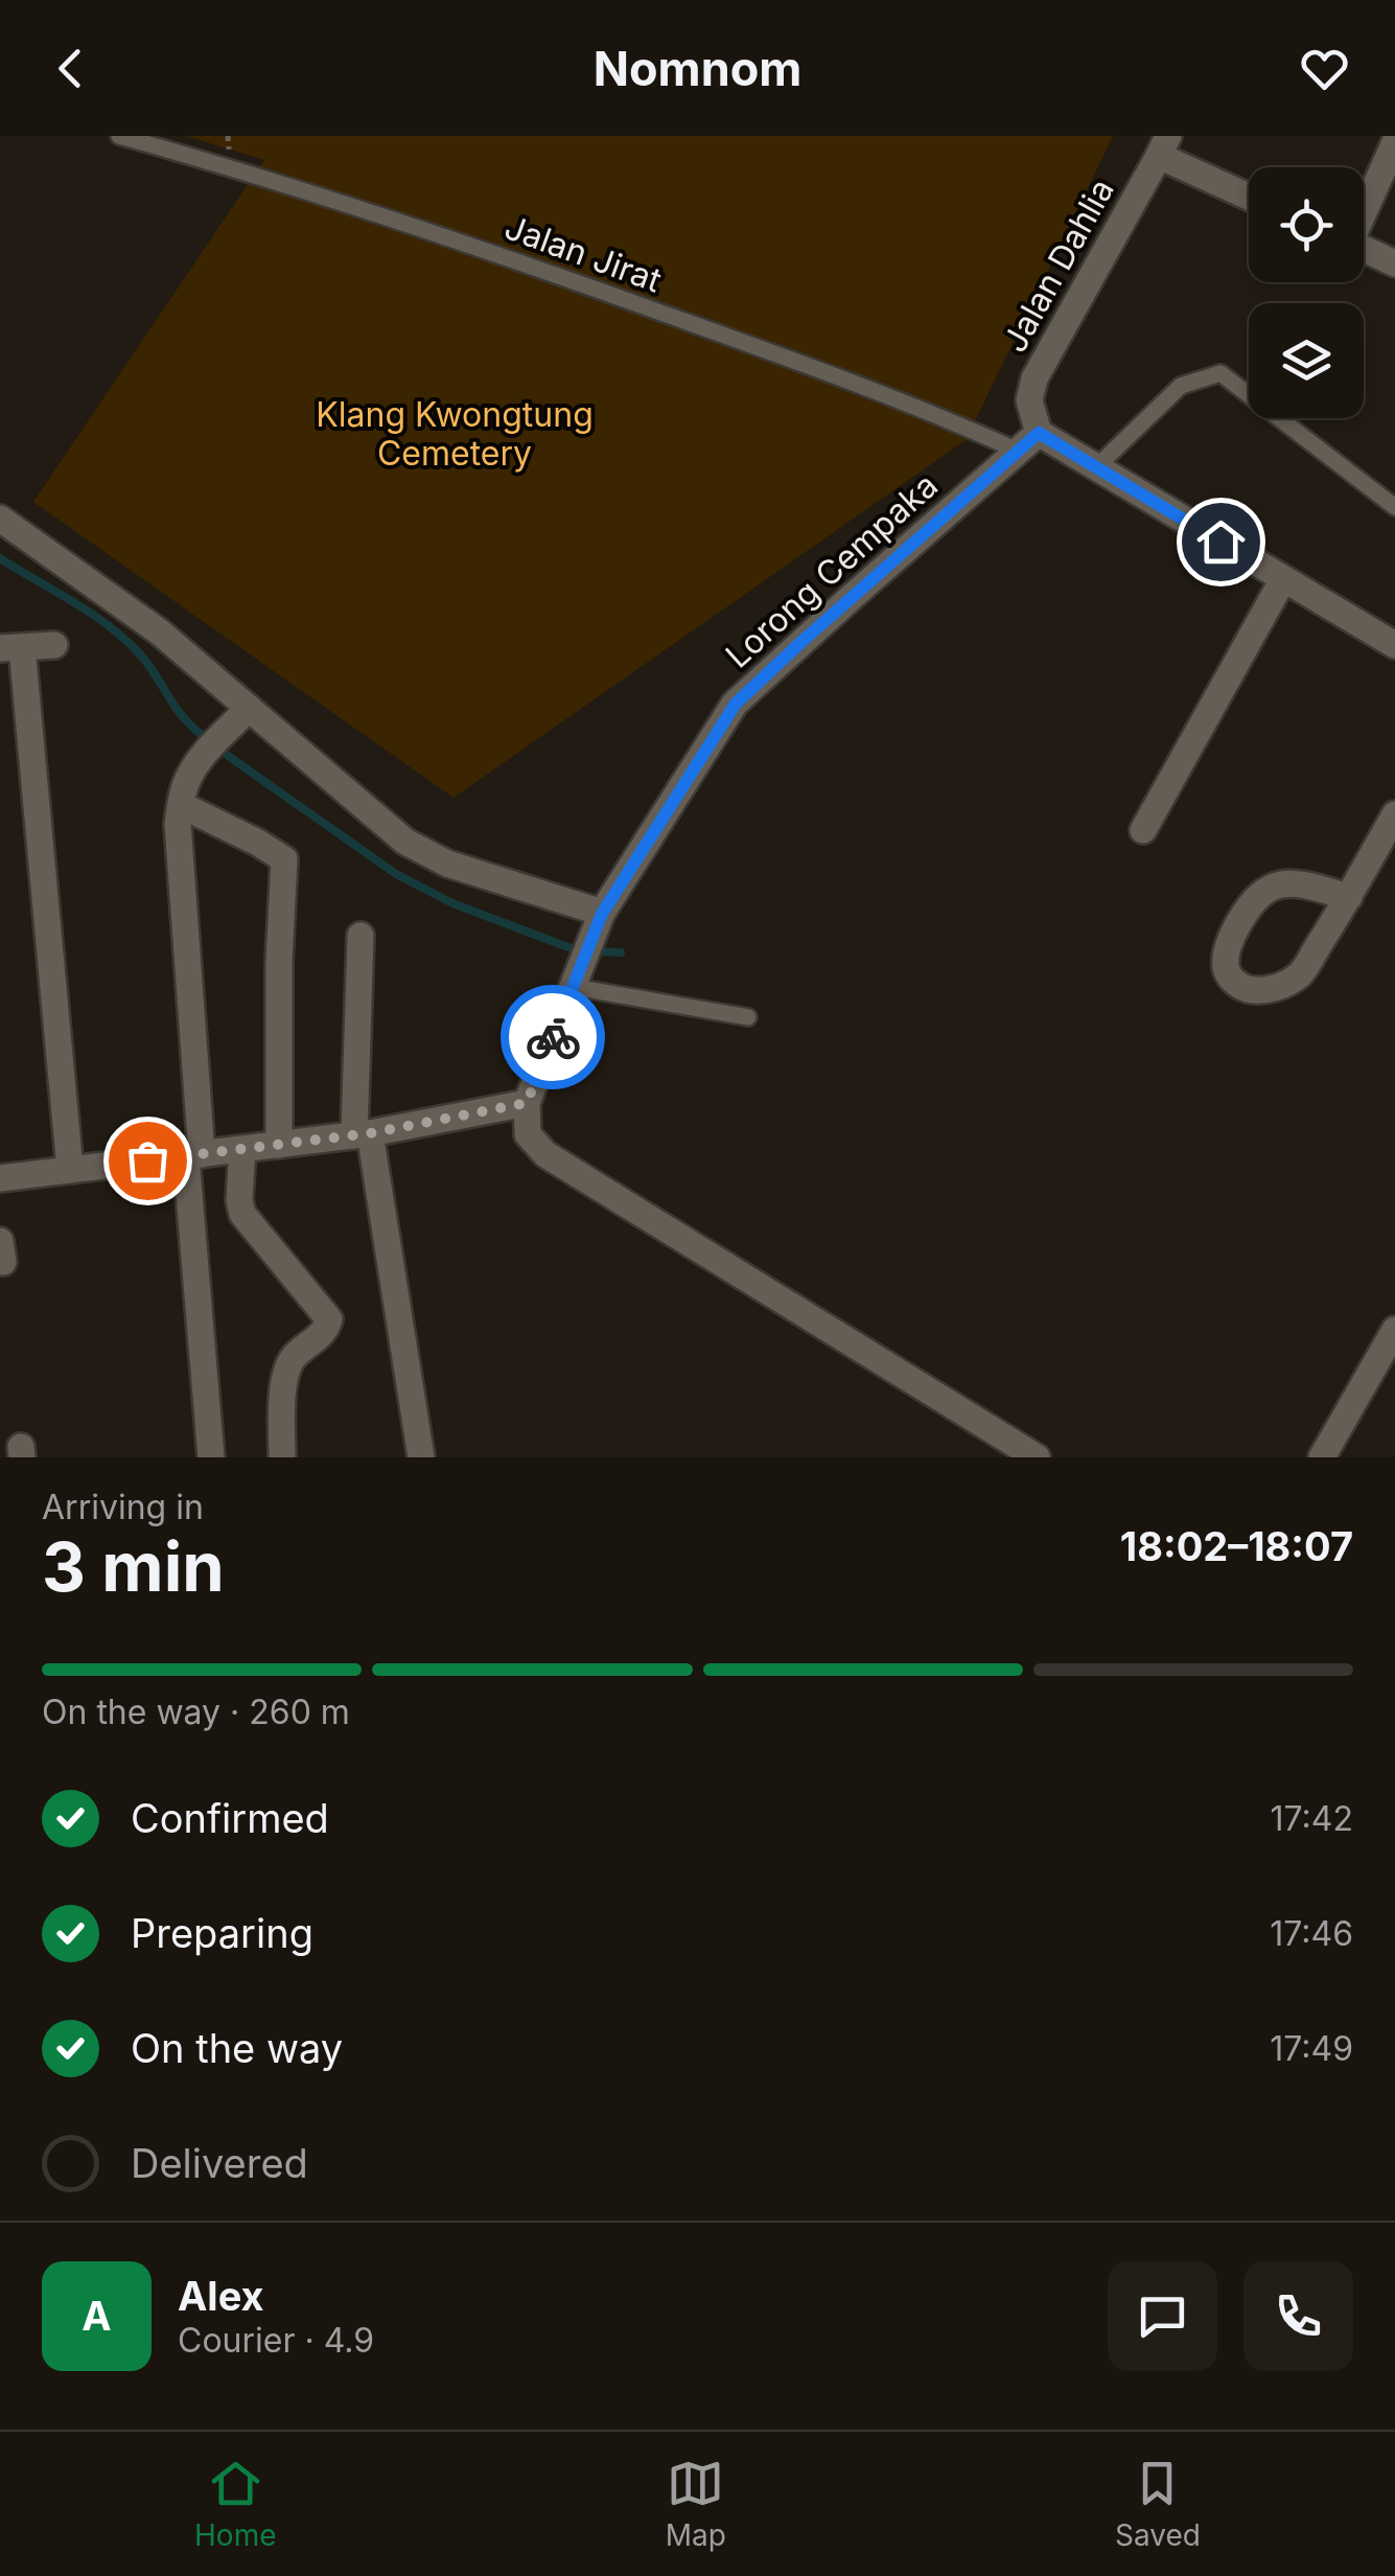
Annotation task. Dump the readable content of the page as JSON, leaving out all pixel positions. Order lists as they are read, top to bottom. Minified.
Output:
{"streets":{"street":["Jalan Dahlia","Lorong Cempaka"],"lane":["Jalan Jirat"]},"crossings":[["Jalan Jirat","Jalan Dahlia"],["Jalan Jirat","Lorong Cempaka"],["Jalan Dahlia","Lorong Cempaka"]],"parks":["Klang Kwongtung Cemetery"],"page":{"header":"Nomnom","heading":["3 min","Arriving in","18:02–18:07"],"panel":["Alex","Courier · 4.9"],"bar":"On the way · 260 m","list":[["Confirmed","17:42"],["Preparing","17:46"],["On the way","17:49"],"Delivered"],"round":"A","tabs":["Home","Map","Saved"]}}
